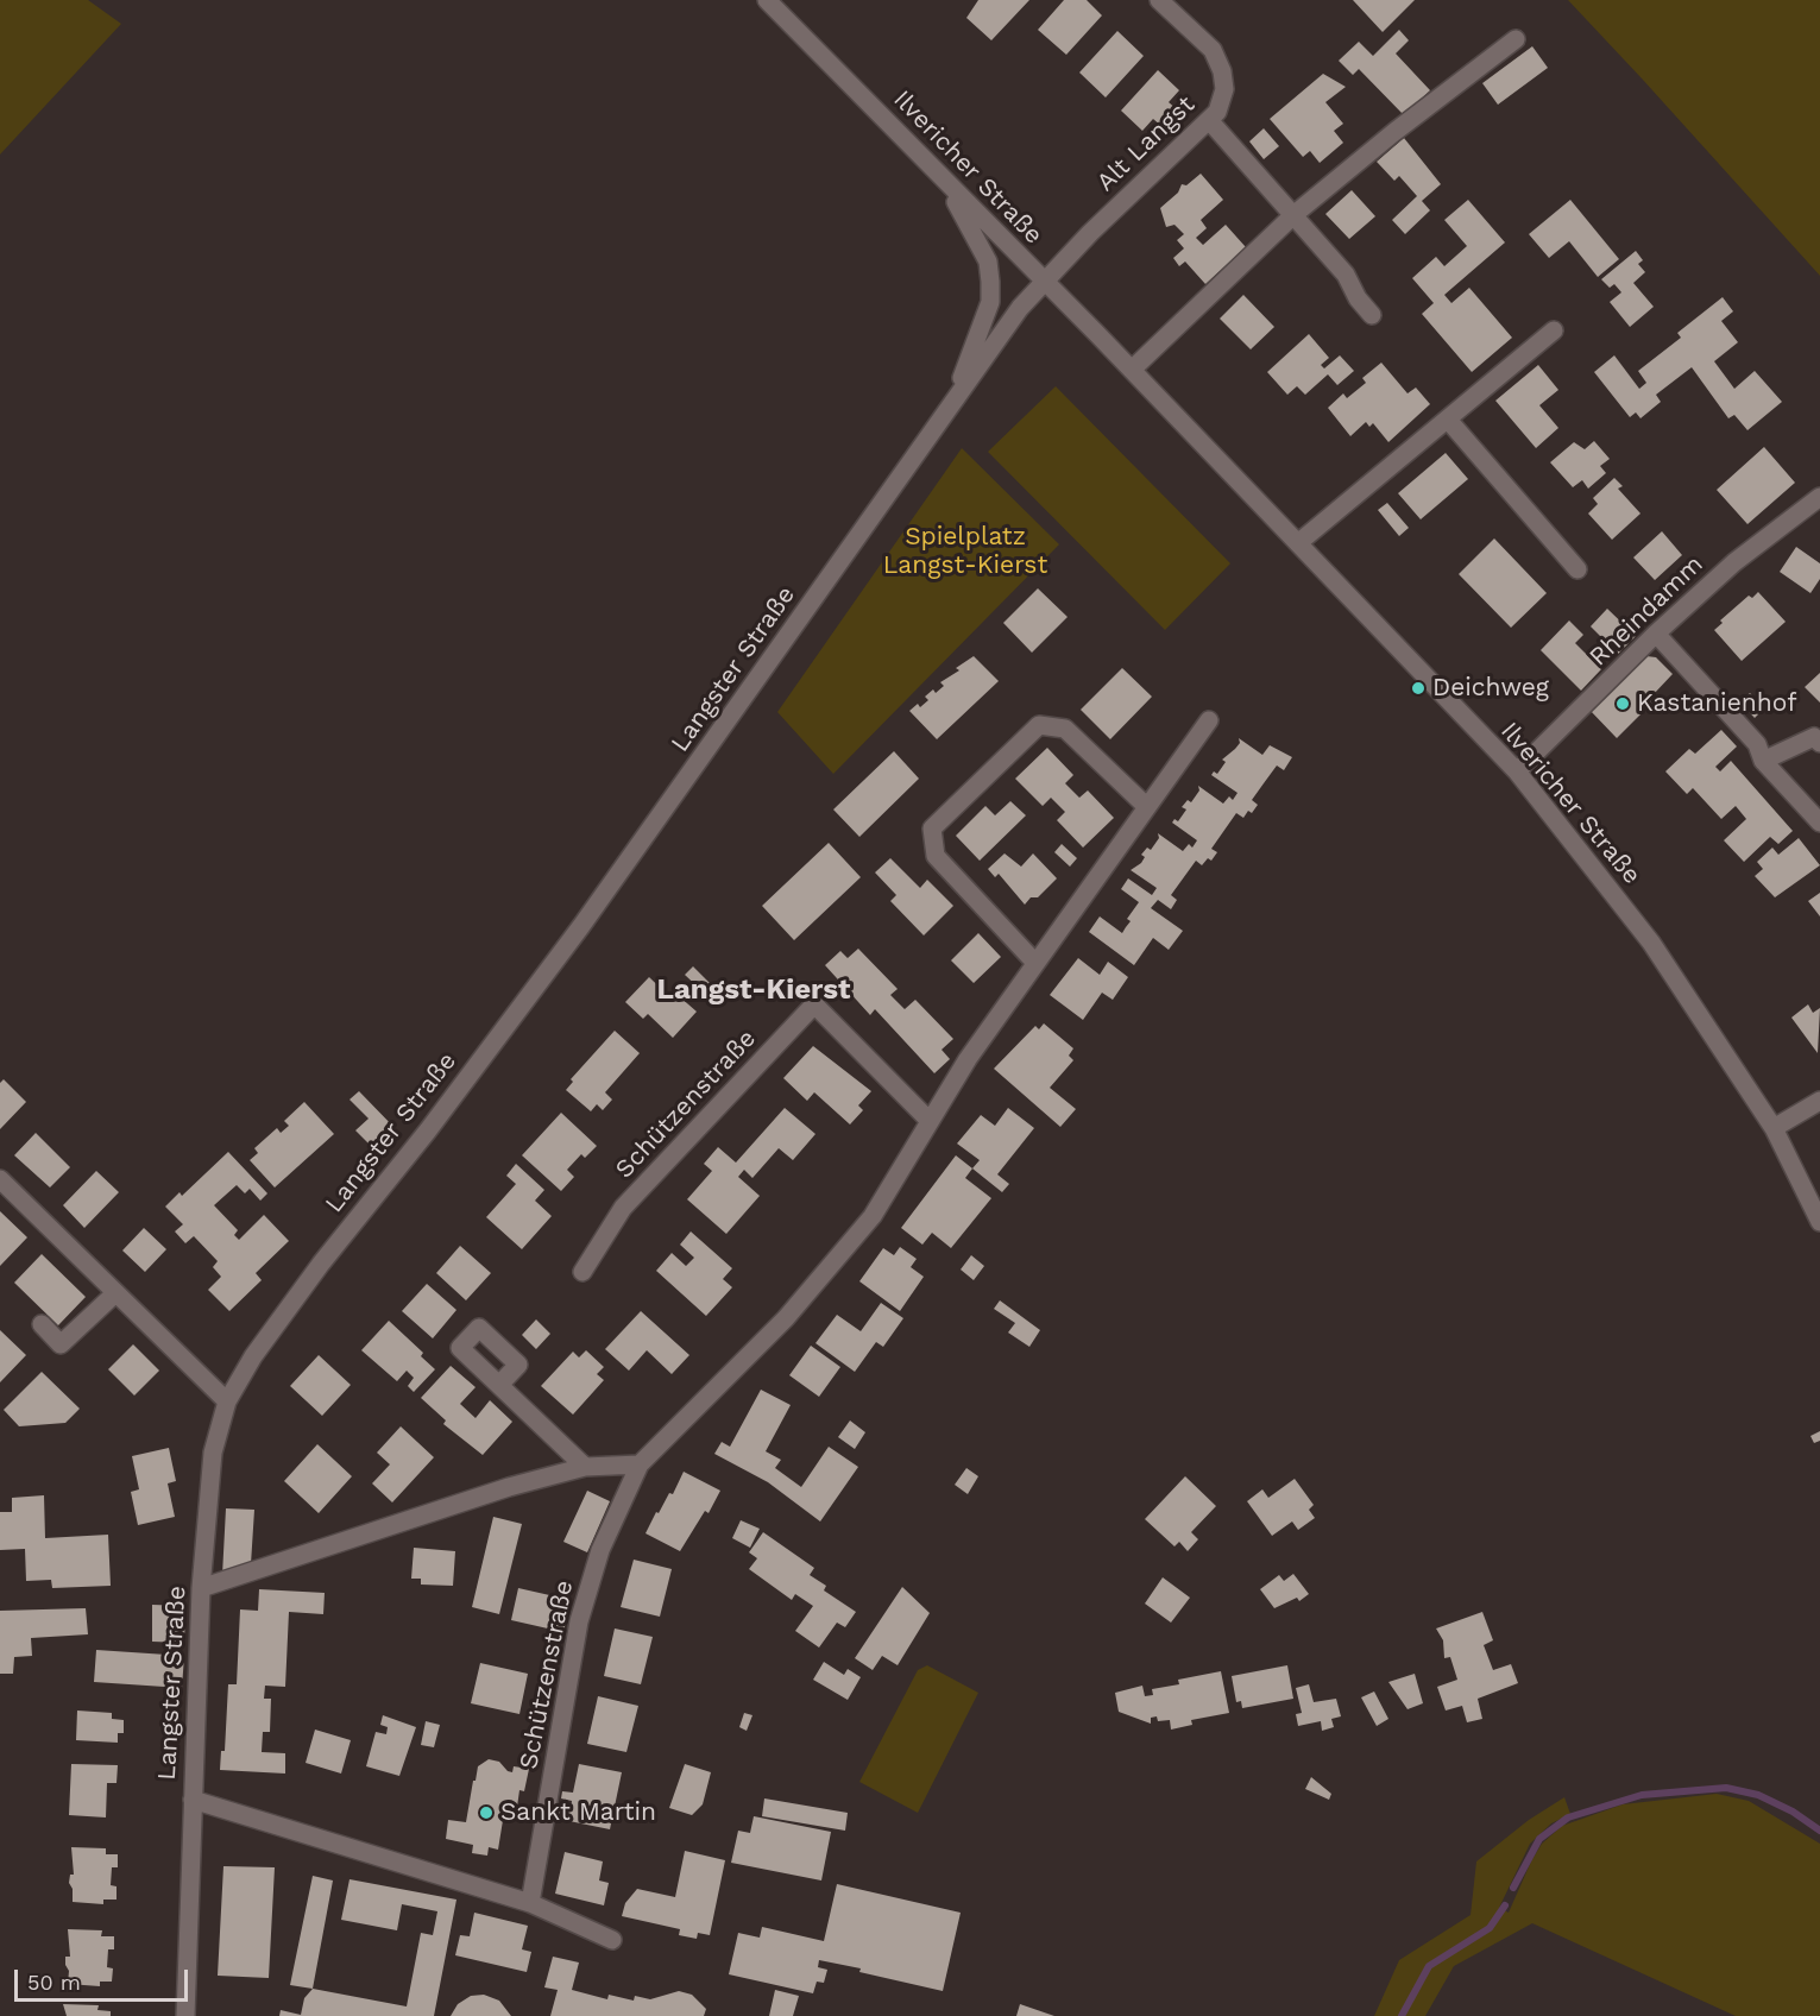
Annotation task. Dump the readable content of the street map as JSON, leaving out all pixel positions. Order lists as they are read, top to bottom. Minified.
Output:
{"streets":{"street":["Alt Langst","Ilvericher Straße","Rheindamm","Langster Straße","Schützenstraße"]},"crossings":[["Alt Langst","Ilvericher Straße"],["Alt Langst","Langster Straße"],["Ilvericher Straße","Rheindamm"],["Ilvericher Straße","Langster Straße"]],"districts":["Langst-Kierst"],"parks":["Spielplatz Langst-Kierst"],"places":["Deichweg","Kastanienhof","Sankt Martin"],"scale_bar":"50 m"}
